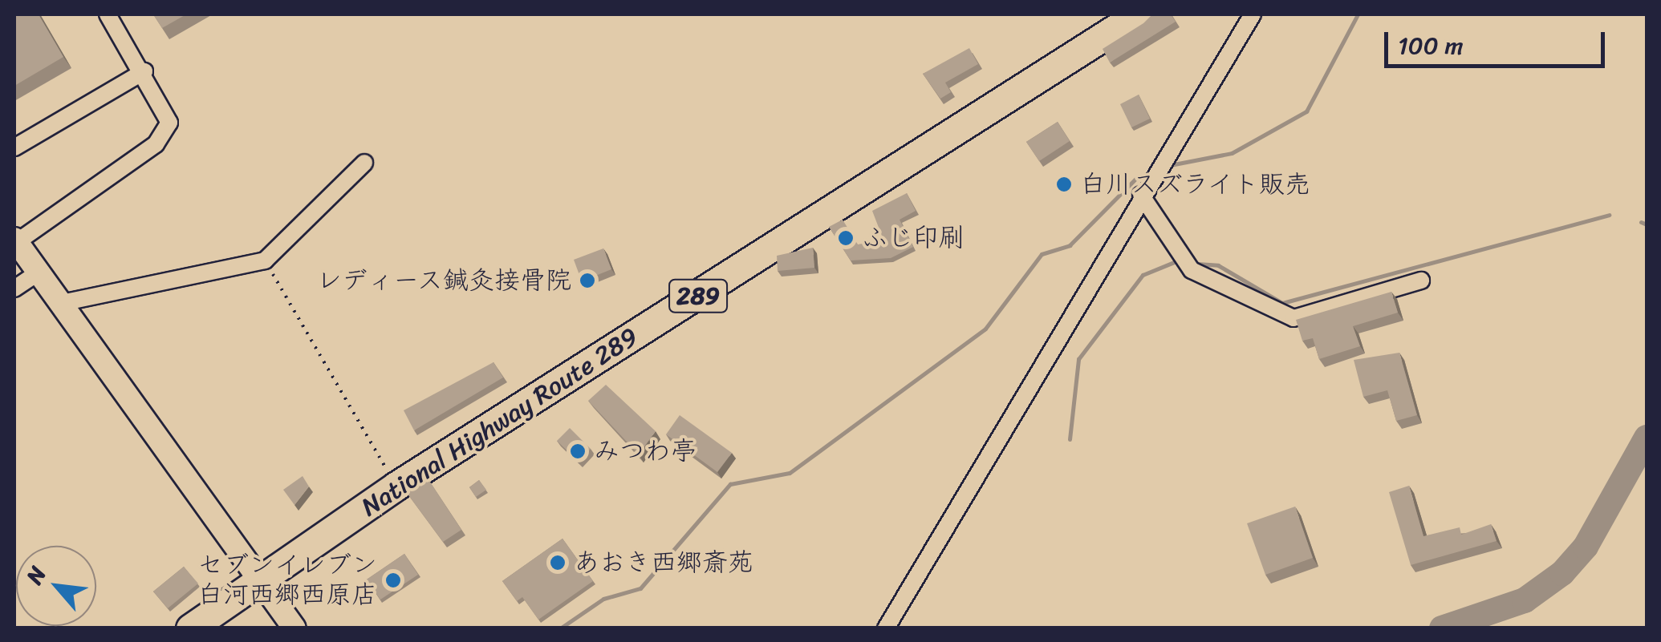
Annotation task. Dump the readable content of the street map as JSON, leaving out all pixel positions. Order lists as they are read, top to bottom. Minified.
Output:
{"streets":{"highway":["289","National Highway Route 289"]},"places":["白川スズライト販売","ふじ印刷","レディース鍼灸接骨院","みつわ亭","あおき西郷斎苑","セブンイレブン 白河西郷西原店"],"scale_bar":"100 m","north":"top left"}
